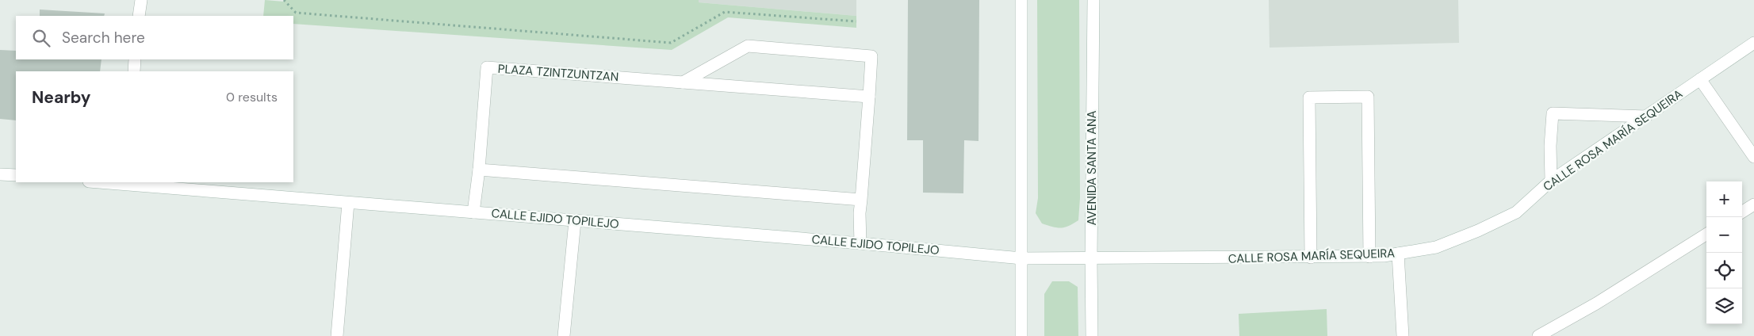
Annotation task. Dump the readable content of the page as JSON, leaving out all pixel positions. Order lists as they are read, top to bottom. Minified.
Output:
{"streets":{"street":["PLAZA TZINTZUNTZAN","CALLE ROSA MARÍA SEQUEIRA","AVENIDA SANTA ANA","CALLE EJIDO TOPILEJO"]},"crossings":[["CALLE ROSA MARÍA SEQUEIRA","AVENIDA SANTA ANA"],["CALLE ROSA MARÍA SEQUEIRA","CALLE EJIDO TOPILEJO"]],"page":{"search":"Search here","heading":["Nearby","0 results"],"map_buttons":["+","−"]}}
